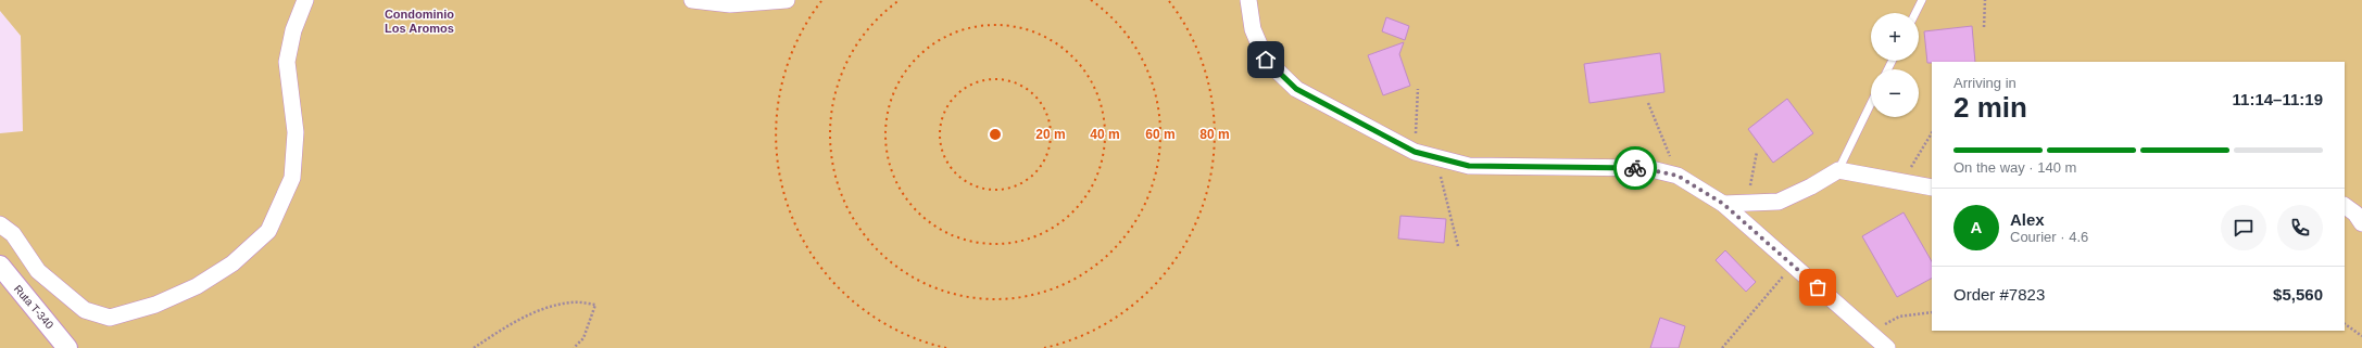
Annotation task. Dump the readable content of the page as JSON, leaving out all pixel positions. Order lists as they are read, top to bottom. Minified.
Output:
{"streets":{"street":["Ruta T-340"]},"districts":["Condominio Los Aromos"],"page":{"map_buttons":["+","−"],"heading":["2 min","Arriving in","11:14–11:19"],"panel":["Alex","Courier · 4.6","Order #7823","$5,560"],"bar":"On the way · 140 m","round":"A"},"rings":["20 m","40 m","60 m","80 m"]}
